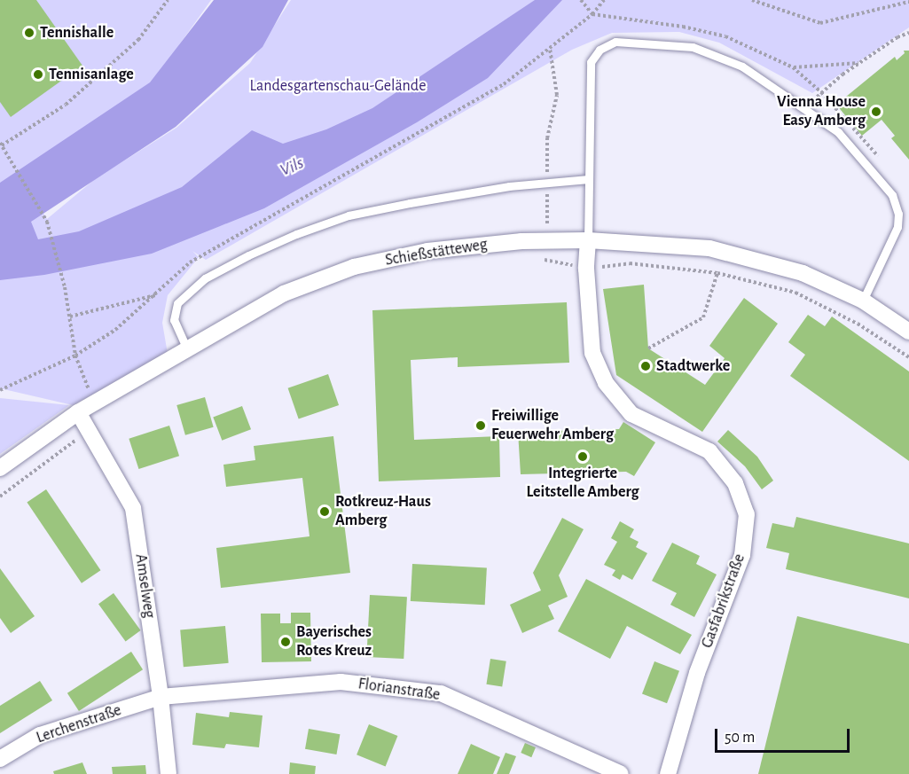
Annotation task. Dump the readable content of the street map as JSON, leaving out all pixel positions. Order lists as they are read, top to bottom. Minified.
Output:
{"streets":{"street":["Schießstätteweg","Amselweg","Gasfabrikstraße","Florianstraße","Lerchenstraße"]},"crossings":[["Schießstätteweg","Amselweg"],["Schießstätteweg","Gasfabrikstraße"],["Amselweg","Florianstraße"],["Amselweg","Lerchenstraße"],["Florianstraße","Lerchenstraße"]],"water":["Vils"],"parks":["Landesgartenschau-Gelände"],"places":["Tennishalle","Tennisanlage","Vienna House Easy Amberg","Stadtwerke","Freiwillige Feuerwehr Amberg","Integrierte Leitstelle Amberg","Rotkreuz-Haus Amberg","Bayerisches Rotes Kreuz"],"scale_bar":"50 m"}
